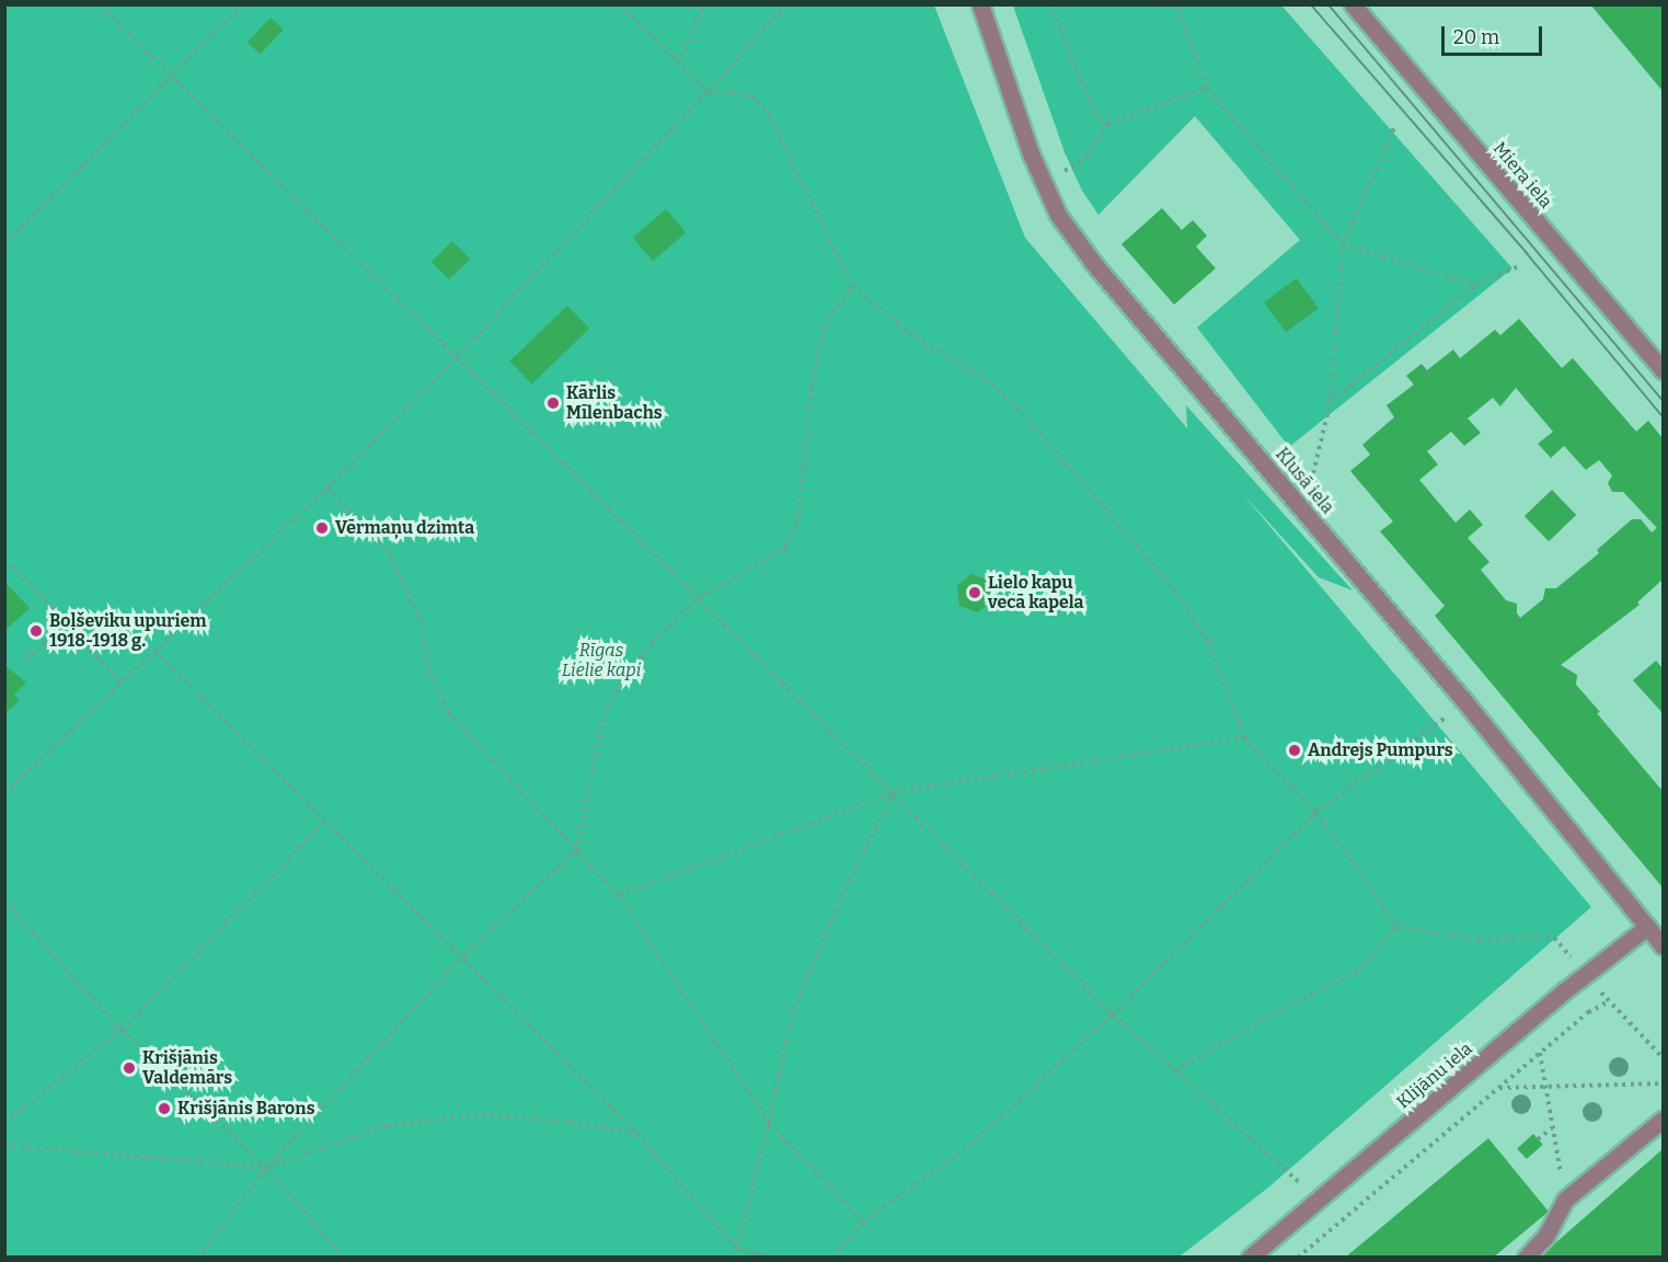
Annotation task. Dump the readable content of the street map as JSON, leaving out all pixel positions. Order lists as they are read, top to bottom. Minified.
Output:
{"streets":{"street":["Miera iela","Klusā iela","Klijānu iela"]},"crossings":[["Klusā iela","Klijānu iela"]],"parks":["Rīgas Lielie kapi"],"places":["Kārlis Mīlenbachs","Vērmaņu dzimta","Lielo kapu vecā kapela","Boļševiku upuriem 1918-1918 g.","Andrejs Pumpurs","Krišjānis Valdemārs","Krišjānis Barons"],"scale_bar":"20 m"}
